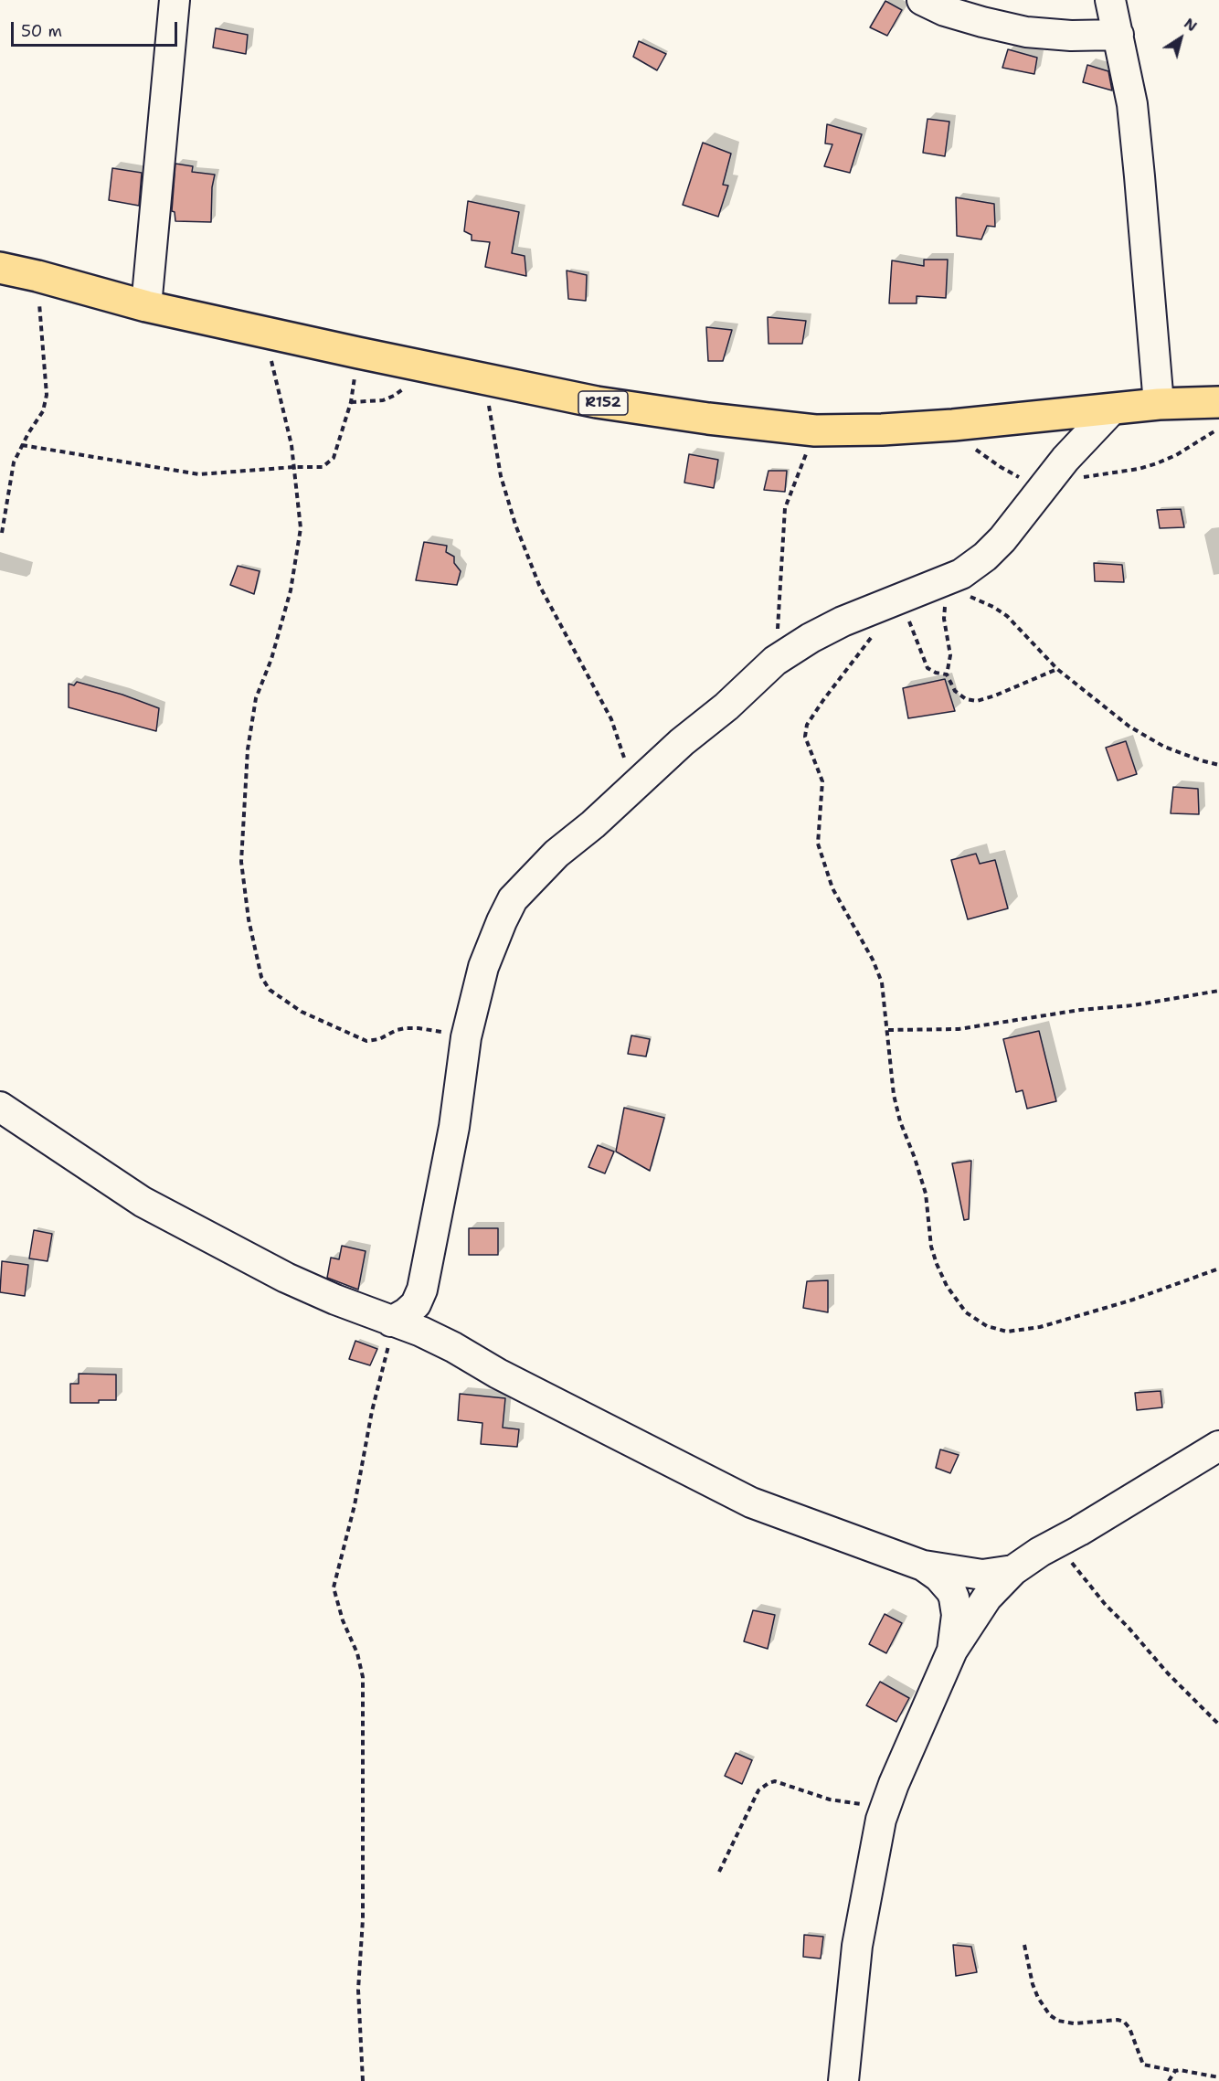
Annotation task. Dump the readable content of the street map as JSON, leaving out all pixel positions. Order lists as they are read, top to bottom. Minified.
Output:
{"streets":{"main road":["R152"]},"scale_bar":"50 m","north":"top right"}
